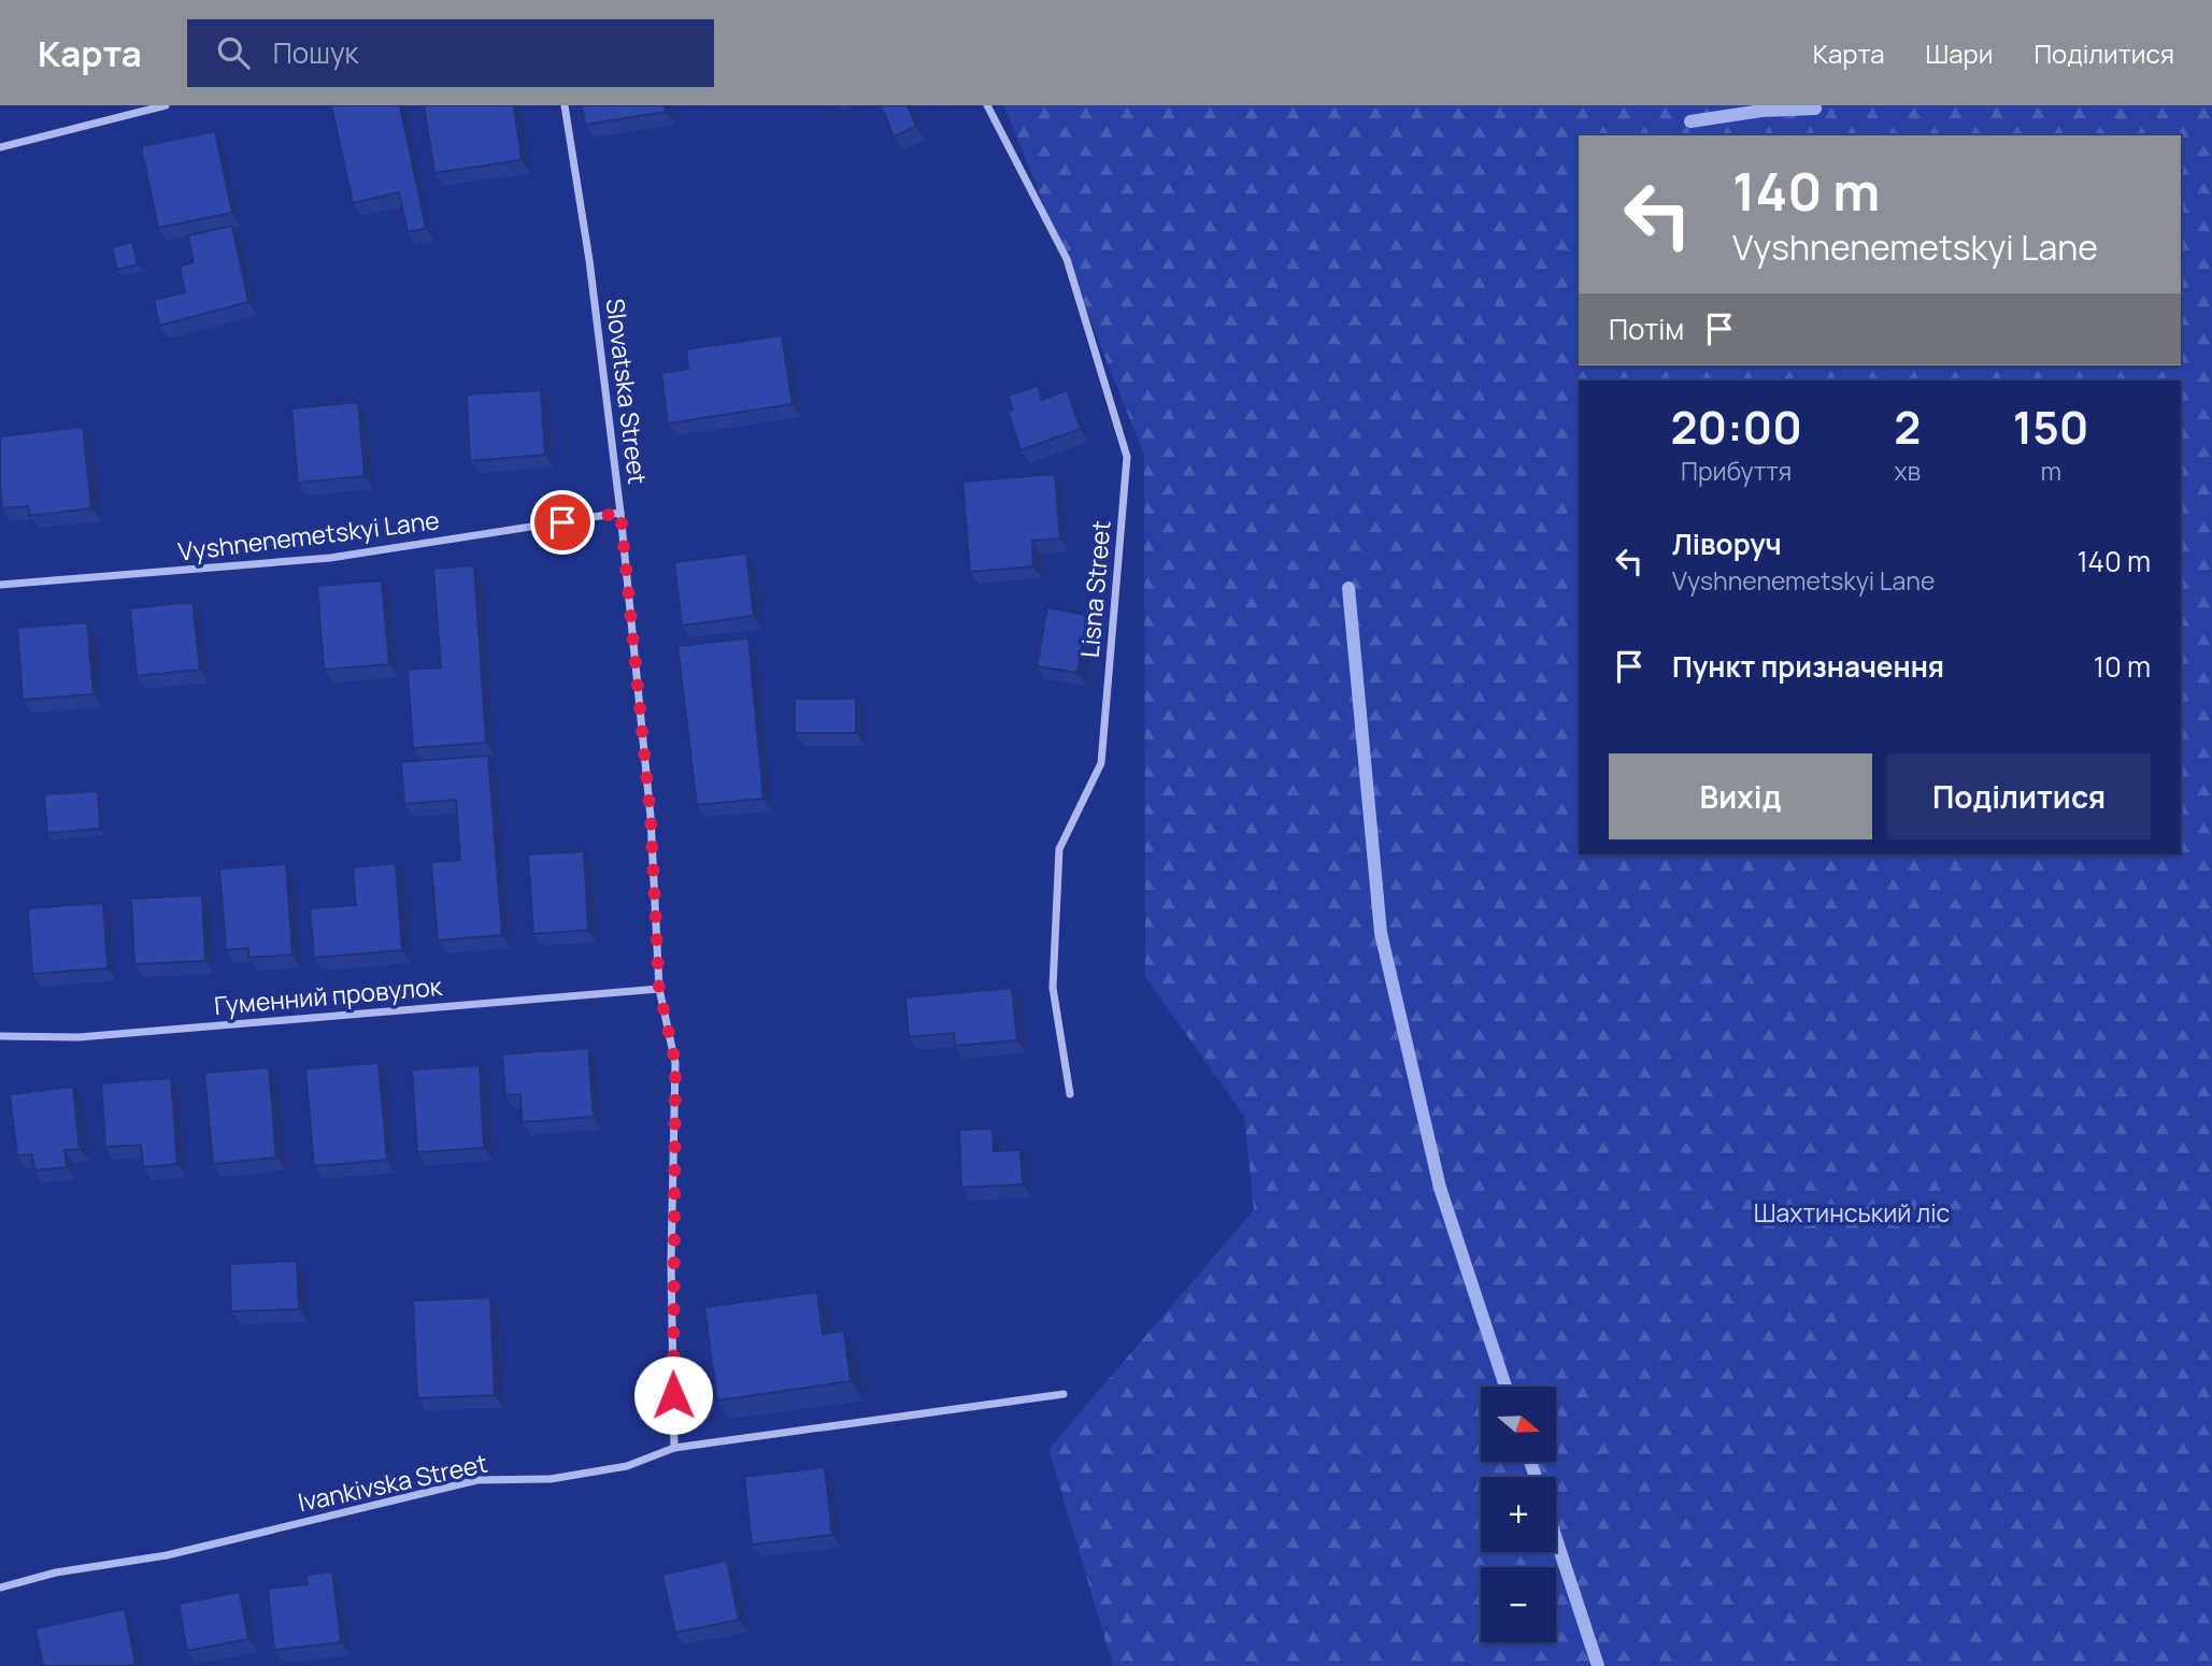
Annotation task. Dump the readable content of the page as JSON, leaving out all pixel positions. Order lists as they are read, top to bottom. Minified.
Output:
{"streets":{"street":["Slovatska Street","Vyshnenemetskyi Lane","Lisna Street","Гуменний провулок","Ivankivska Street"]},"crossings":[["Slovatska Street","Vyshnenemetskyi Lane"],["Slovatska Street","Гуменний провулок"],["Slovatska Street","Ivankivska Street"]],"parks":["Шахтинський ліс"],"north":"right","page":{"header":"Карта","search":"Пошук","nav":["Карта","Шари","Поділитися"],"turn":["140 m","Vyshnenemetskyi Lane"],"then":"Потім","eta":["20:00","Прибуття","2","хв","150","m"],"list":[{"name":"Ліворуч","note":"Vyshnenemetskyi Lane","value":"140 m"},{"name":"Пункт призначення","value":"10 m"}],"buttons":["Вихід","Поділитися"],"map_buttons":["+","−"]}}
